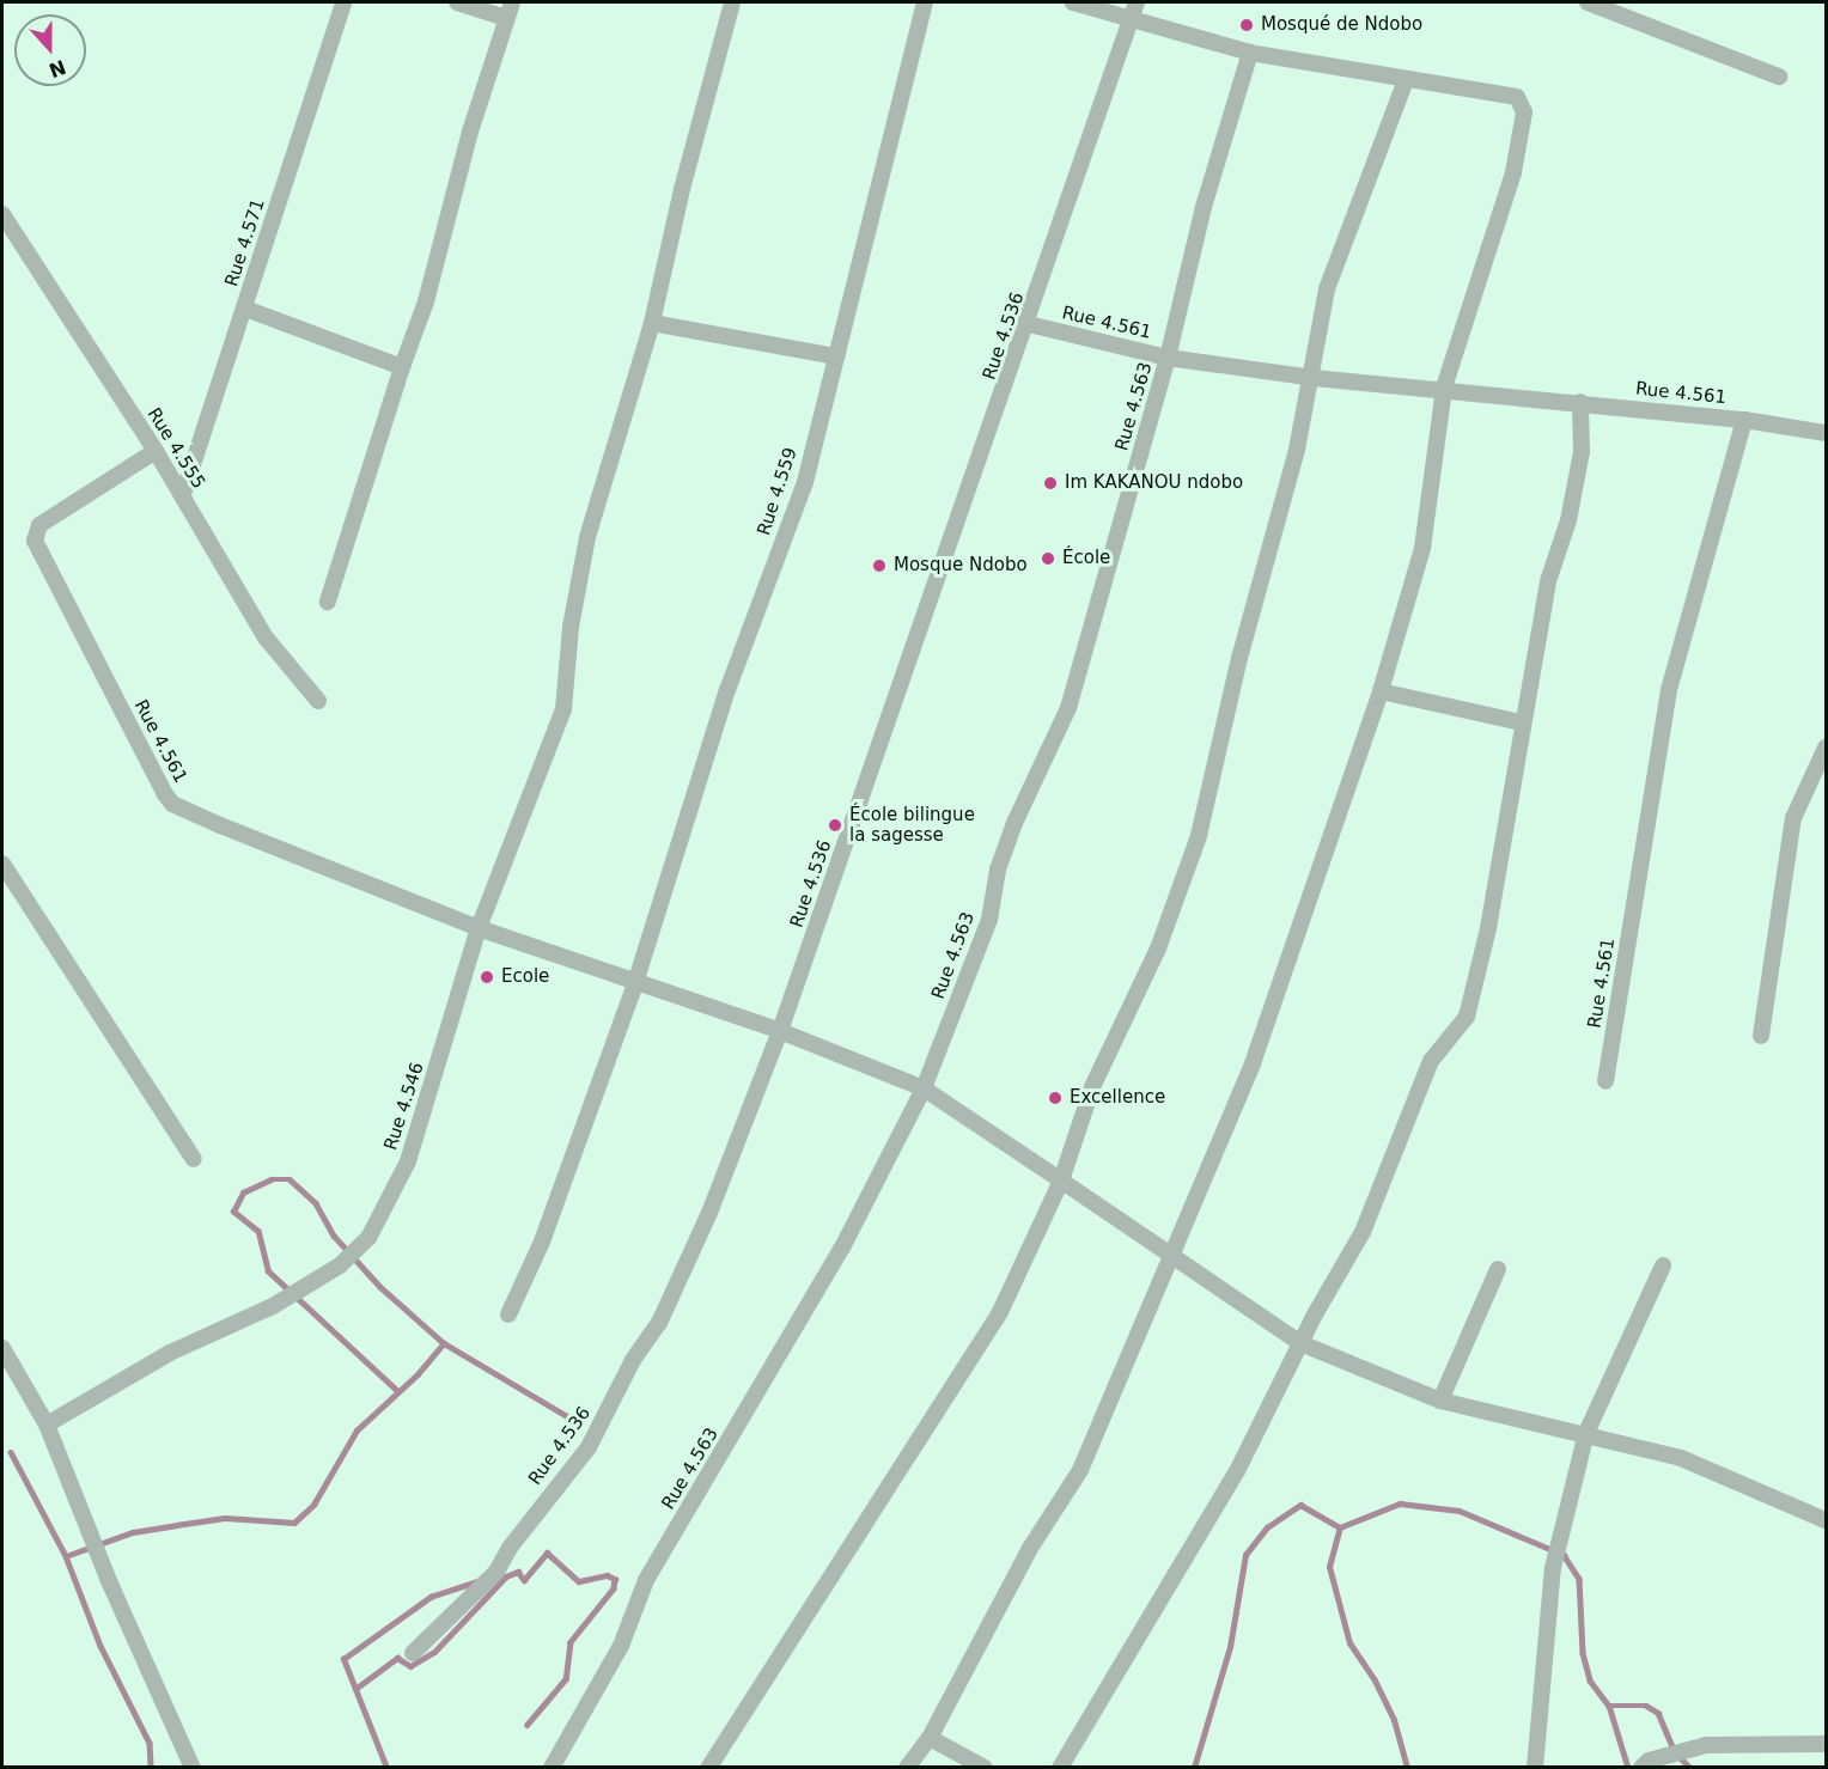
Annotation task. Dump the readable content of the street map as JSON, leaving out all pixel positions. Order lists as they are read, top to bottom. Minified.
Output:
{"streets":{"street":["Rue 4.571","Rue 4.561","Rue 4.536","Rue 4.563","Rue 4.555","Rue 4.559","Rue 4.546"]},"crossings":[["Rue 4.571","Rue 4.555"],["Rue 4.561","Rue 4.536"],["Rue 4.561","Rue 4.563"],["Rue 4.561","Rue 4.555"],["Rue 4.561","Rue 4.546"]],"places":["Mosqué de Ndobo","Im KAKANOU ndobo","École","Mosque Ndobo","École bilingue la sagesse","Ecole","Excellence"],"north":"bottom"}
